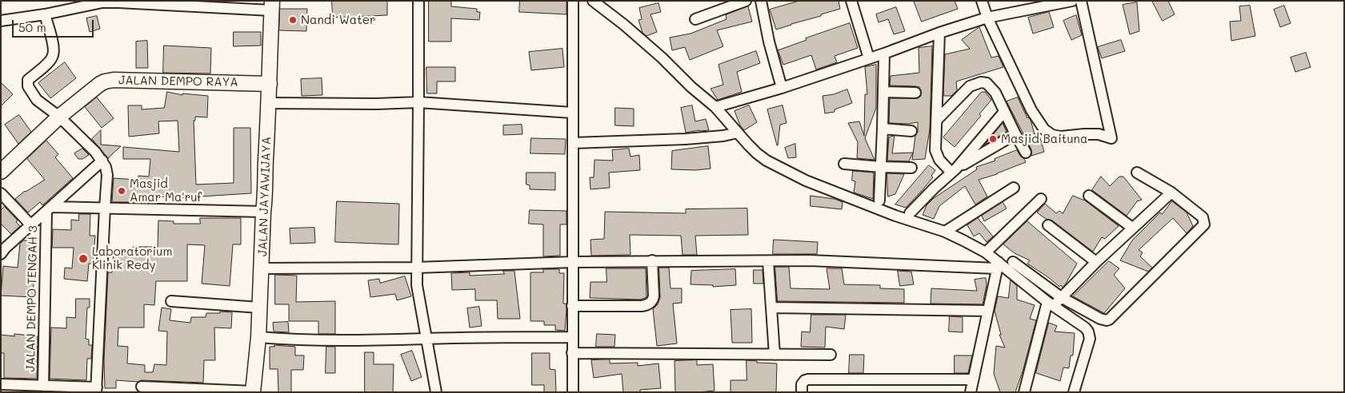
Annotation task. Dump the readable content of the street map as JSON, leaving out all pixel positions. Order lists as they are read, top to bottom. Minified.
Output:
{"streets":{"main road":["JALAN DEMPO RAYA","JALAN JAYAWIJAYA"],"street":["JALAN DEMPO TENGAH 3"]},"crossings":[["JALAN DEMPO RAYA","JALAN JAYAWIJAYA"]],"places":["Nandi Water","Masjid Baituna","Masjid Amar Ma'ruf","Laboratorium Klinik Redy"],"scale_bar":"50 m"}
